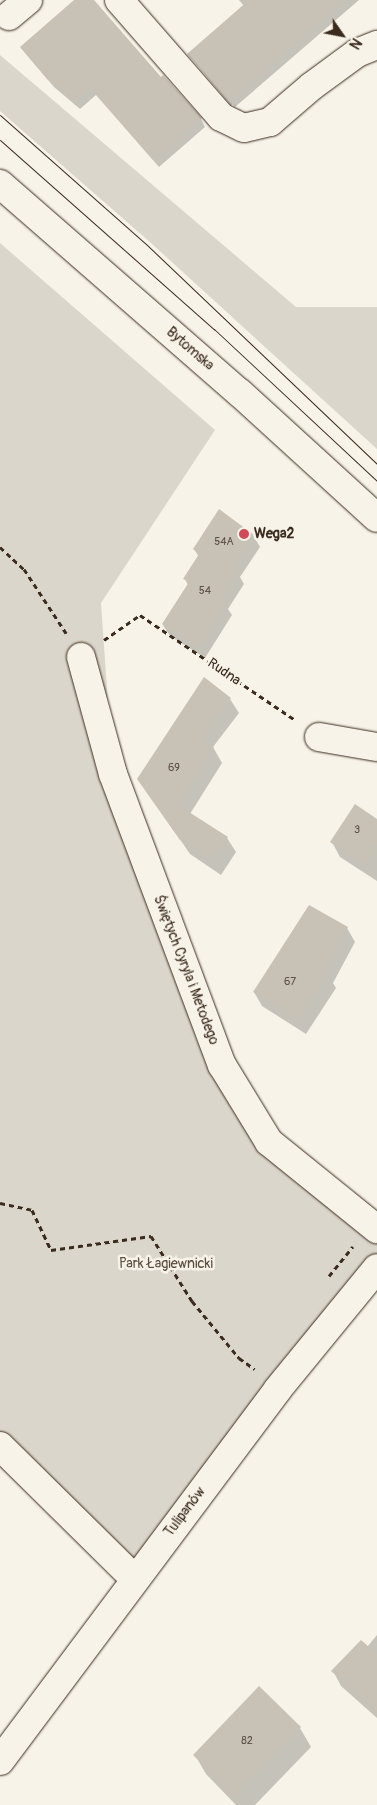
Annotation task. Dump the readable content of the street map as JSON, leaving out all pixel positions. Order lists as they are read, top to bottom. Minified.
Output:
{"streets":{"street":["Bytomska","Świętych Cyryla i Metodego","Tulipanów"],"path":["Rudna"]},"crossings":[["Rudna","Świętych Cyryla i Metodego"]],"parks":["Park Łagiewnicki"],"places":["Wega2"],"house_numbers":["54A","54","69","3","67","82"],"north":"bottom right"}
